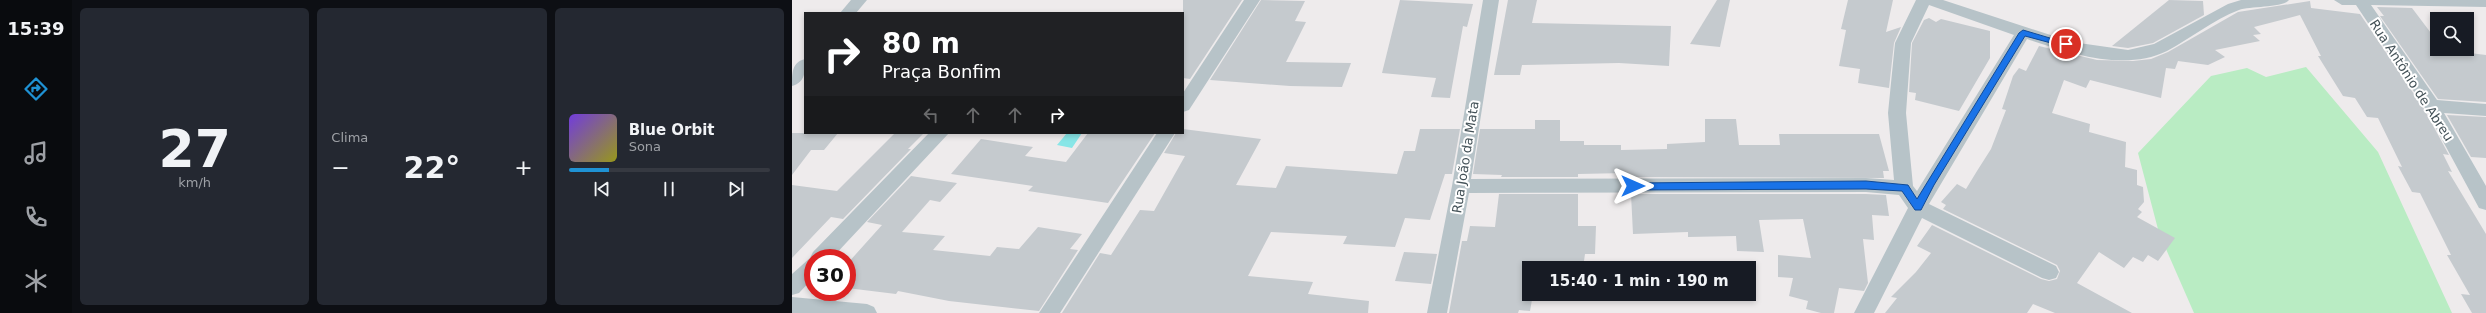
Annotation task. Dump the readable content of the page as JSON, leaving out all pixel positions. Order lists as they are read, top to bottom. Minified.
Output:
{"streets":{"street":["Rua Antônio de Abreu","Rua João da Mata"]},"page":{"tabs":"15:39","tile":[["27","km/h"],"Clima"],"turn":["80 m","Praça Bonfim"],"song":["Blue Orbit","Sona"],"heat":["−","22°","+"],"limit":"30","trip":"15:40 · 1 min · 190 m"}}
